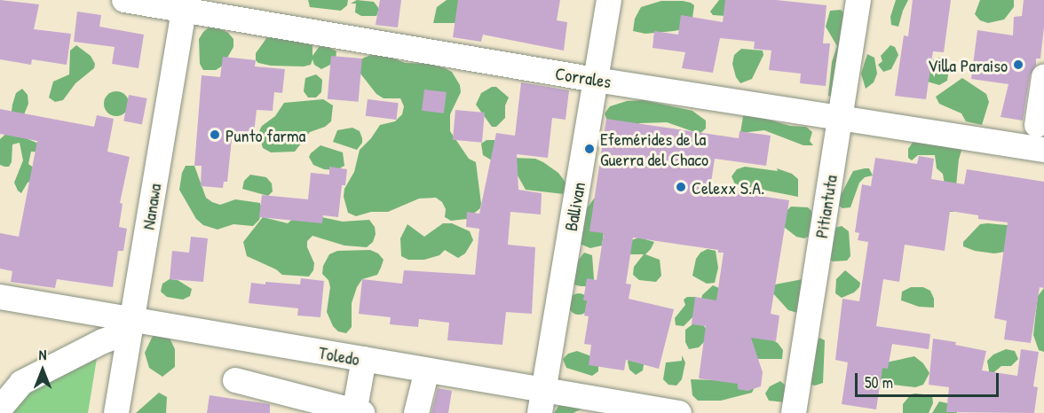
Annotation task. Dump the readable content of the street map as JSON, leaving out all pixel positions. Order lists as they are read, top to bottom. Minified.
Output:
{"streets":{"street":["Corrales","Nanawa","Ballivan","Pitiantuta","Toledo"]},"crossings":[["Corrales","Nanawa"],["Corrales","Ballivan"],["Corrales","Pitiantuta"],["Nanawa","Toledo"],["Ballivan","Toledo"]],"places":["Villa Paraiso","Punto farma","Efemérides de la Guerra del Chaco","Celexx S.A."],"scale_bar":"50 m","north":"top"}
